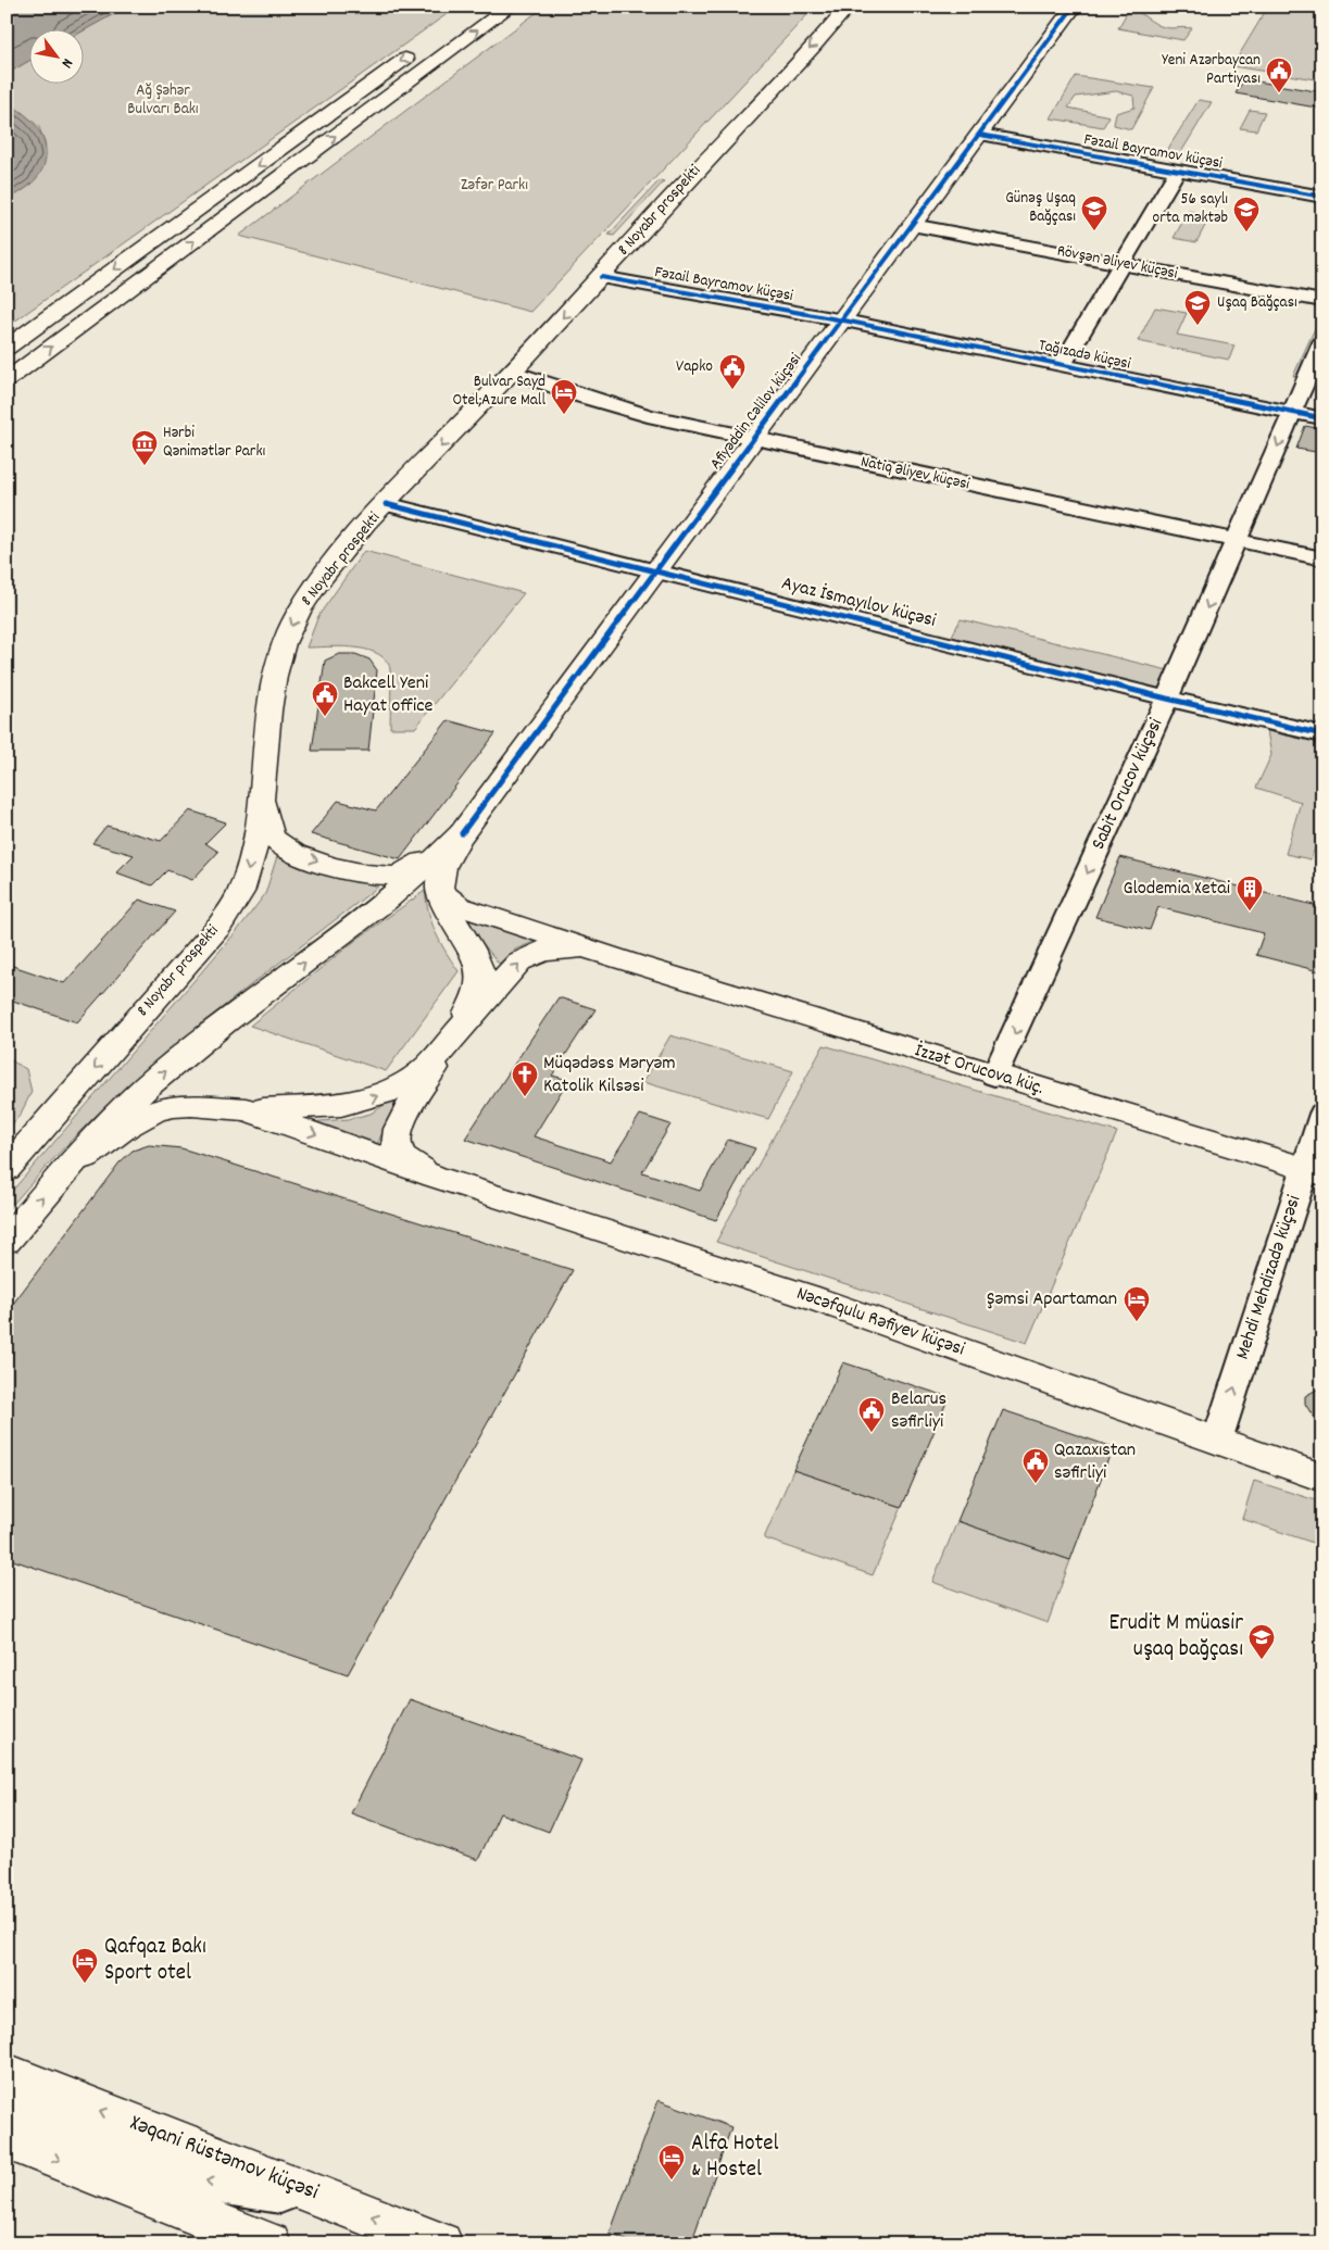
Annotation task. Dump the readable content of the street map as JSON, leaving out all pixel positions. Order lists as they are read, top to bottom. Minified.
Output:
{"streets":{"main road":["8 Noyabr prospekti","Afiyəddin Cəlilov küçəsi","İzzət Orucova küç.","Nəcəfqulu Rəfiyev küçəsi","Xəqani Rüstəmov küçəsi"],"street":["Fəzail Bayramov küçəsi","Rövşən Əliyev küçəsi","Tağızadə küçəsi","Natiq Əliyev küçəsi","Ayaz İsmayılov küçəsi","Sabit Orucov küçəsi","Mehdi Mehdizadə küçəsi"]},"crossings":[["Fəzail Bayramov küçəsi","8 Noyabr prospekti"],["Fəzail Bayramov küçəsi","Tağızadə küçəsi"],["Fəzail Bayramov küçəsi","Afiyəddin Cəlilov küçəsi"],["8 Noyabr prospekti","Natiq Əliyev küçəsi"],["8 Noyabr prospekti","Ayaz İsmayılov küçəsi"],["Rövşən Əliyev küçəsi","Afiyəddin Cəlilov küçəsi"],["Tağızadə küçəsi","Afiyəddin Cəlilov küçəsi"],["Tağızadə küçəsi","Sabit Orucov küçəsi"],["Afiyəddin Cəlilov küçəsi","Natiq Əliyev küçəsi"],["Afiyəddin Cəlilov küçəsi","Ayaz İsmayılov küçəsi"],["Natiq Əliyev küçəsi","Sabit Orucov küçəsi"],["Ayaz İsmayılov küçəsi","Sabit Orucov küçəsi"],["Sabit Orucov küçəsi","İzzət Orucova küç."],["İzzət Orucova küç.","Mehdi Mehdizadə küçəsi"],["Mehdi Mehdizadə küçəsi","Nəcəfqulu Rəfiyev küçəsi"]],"one_way":["Sabit Orucov küçəsi","Mehdi Mehdizadə küçəsi"],"parks":["Ağ Şəhər Bulvarı Bakı","Zəfər Parkı"],"places":{"public building":["Yeni Azərbaycan Partiyası","Vapko","Bakcell Yeni Hayat office","Belarus səfirliyi","Qazaxıstan səfirliyi"],"school or university":["Günəş Uşaq Bağçası","56 saylı orta məktəb","Uşaq Bağçası","Erudit M müasir uşaq bağçası"],"hotel":["Bulvar Sayd Otel;Azure Mall","Şəmsi Apartaman","Qafqaz Bakı Sport otel","Alfa Hotel & Hostel"],"museum":["Hərbi Qənimətlər Parkı"],"building":["Glodemia Xetai"],"church":["Müqədəss Məryəm Katolik Kilsəsi"]},"north":"bottom right"}
